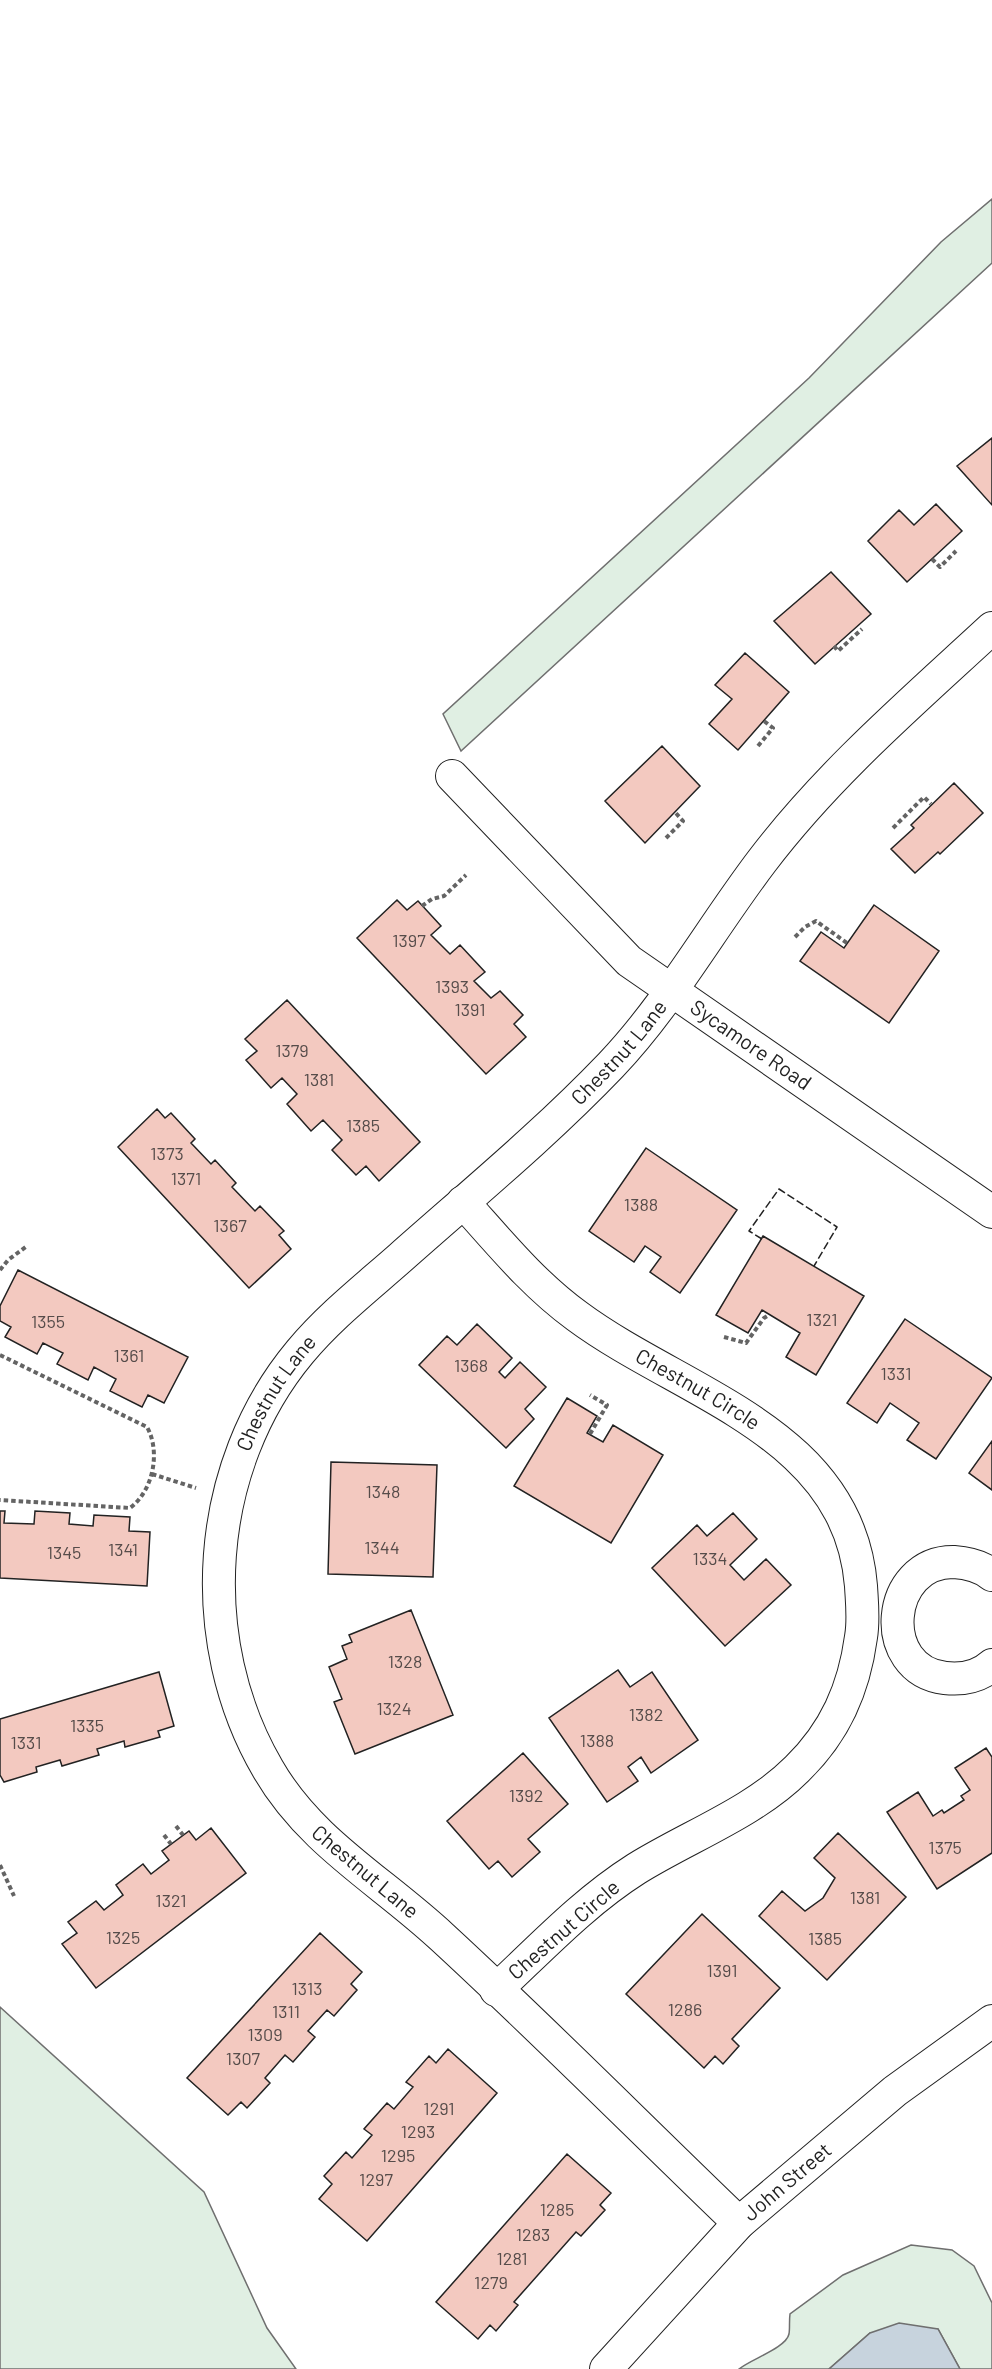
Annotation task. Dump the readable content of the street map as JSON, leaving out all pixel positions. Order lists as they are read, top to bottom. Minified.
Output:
{"streets":{"street":["Sycamore Road","Chestnut Lane","Chestnut Circle","John Street"]},"crossings":[["Sycamore Road","Chestnut Lane"],["Chestnut Lane","Chestnut Circle"],["Chestnut Lane","John Street"]],"house_numbers":["1397","1393","1391","1379","1381","1385","1373","1371","1388","1367","1321","1355","1361","1368","1331","1348","1344","1341","1345","1334","1328","1324","1382","1335","1388","1331","1392","1375","1381","1321","1325","1385","1391","1313","1286","1311","1309","1307","1291","1293","1295","1297","1285","1283","1281","1279"]}
